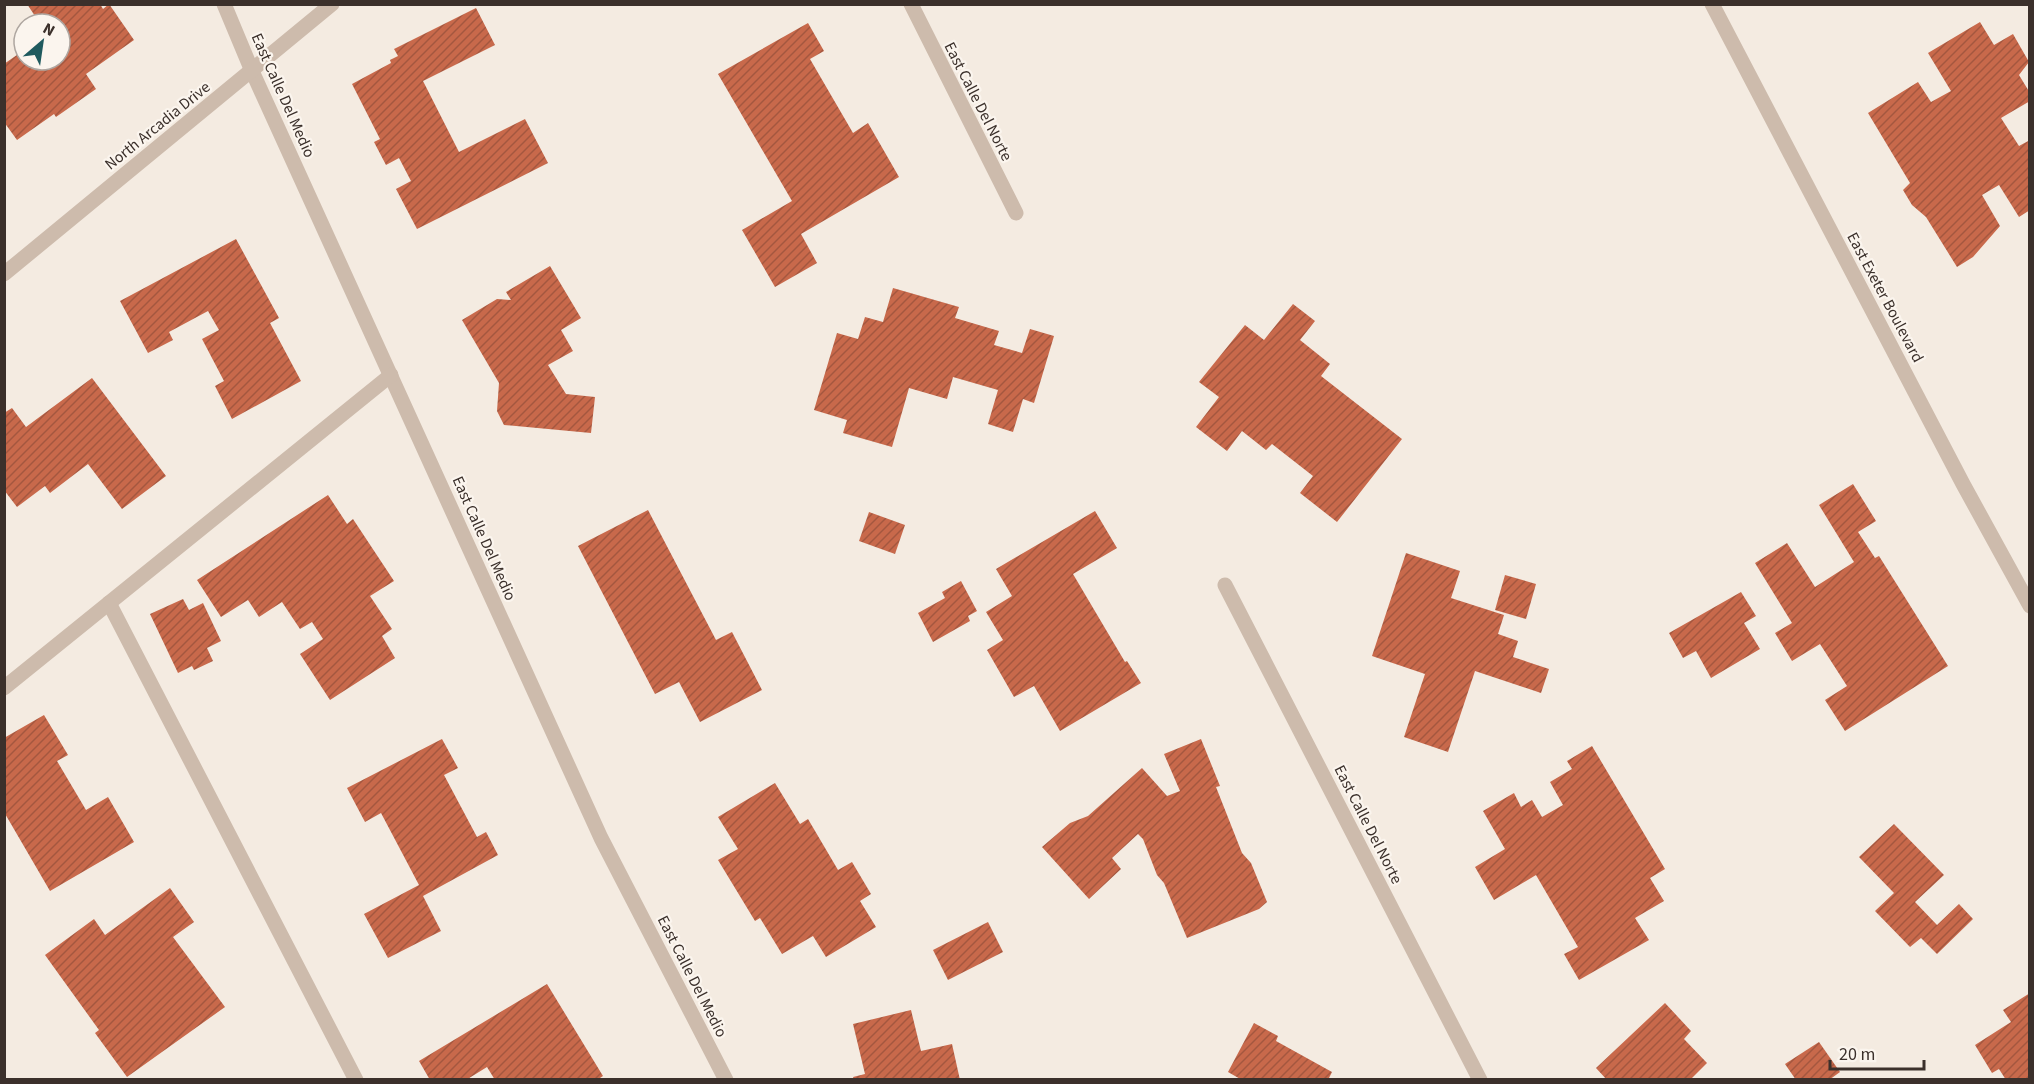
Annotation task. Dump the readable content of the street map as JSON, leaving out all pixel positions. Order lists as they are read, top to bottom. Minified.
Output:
{"streets":{"street":["East Calle Del Medio","East Calle Del Norte","North Arcadia Drive","East Exeter Boulevard"]},"crossings":[["East Calle Del Medio","North Arcadia Drive"]],"scale_bar":"20 m","north":"top right"}
